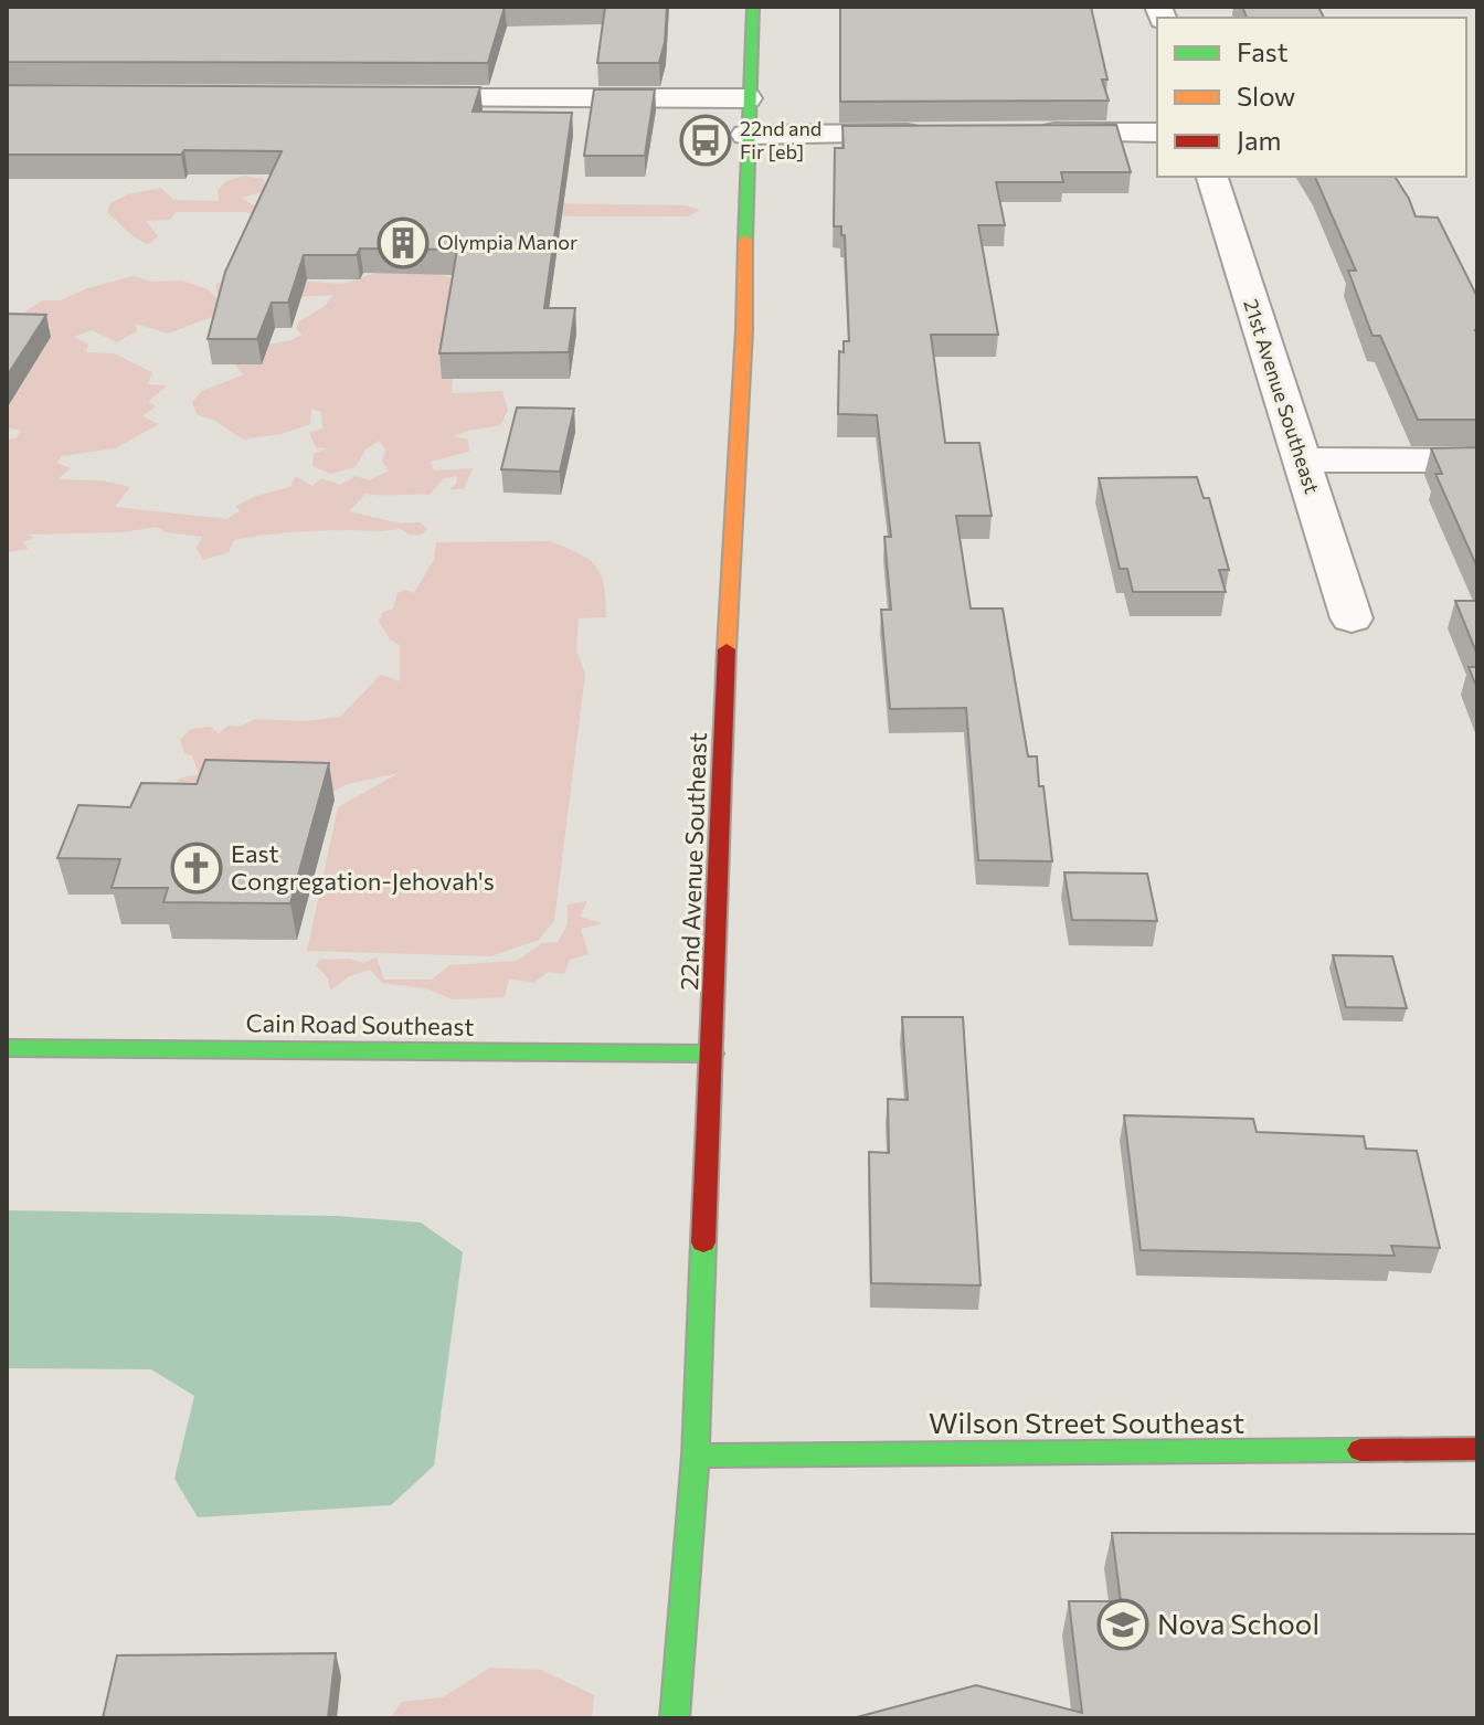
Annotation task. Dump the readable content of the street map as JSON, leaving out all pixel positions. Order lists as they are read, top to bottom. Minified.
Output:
{"streets":{"street":["21st Avenue Southeast","22nd Avenue Southeast","Cain Road Southeast","Wilson Street Southeast"]},"crossings":[["22nd Avenue Southeast","Cain Road Southeast"],["22nd Avenue Southeast","Wilson Street Southeast"]],"places":{"bus stop":["22nd and Fir [eb]"],"building":["Olympia Manor"],"church":["East Congregation-Jehovah's"],"school or university":["Nova School"]},"legend":["Fast","Slow","Jam"]}
